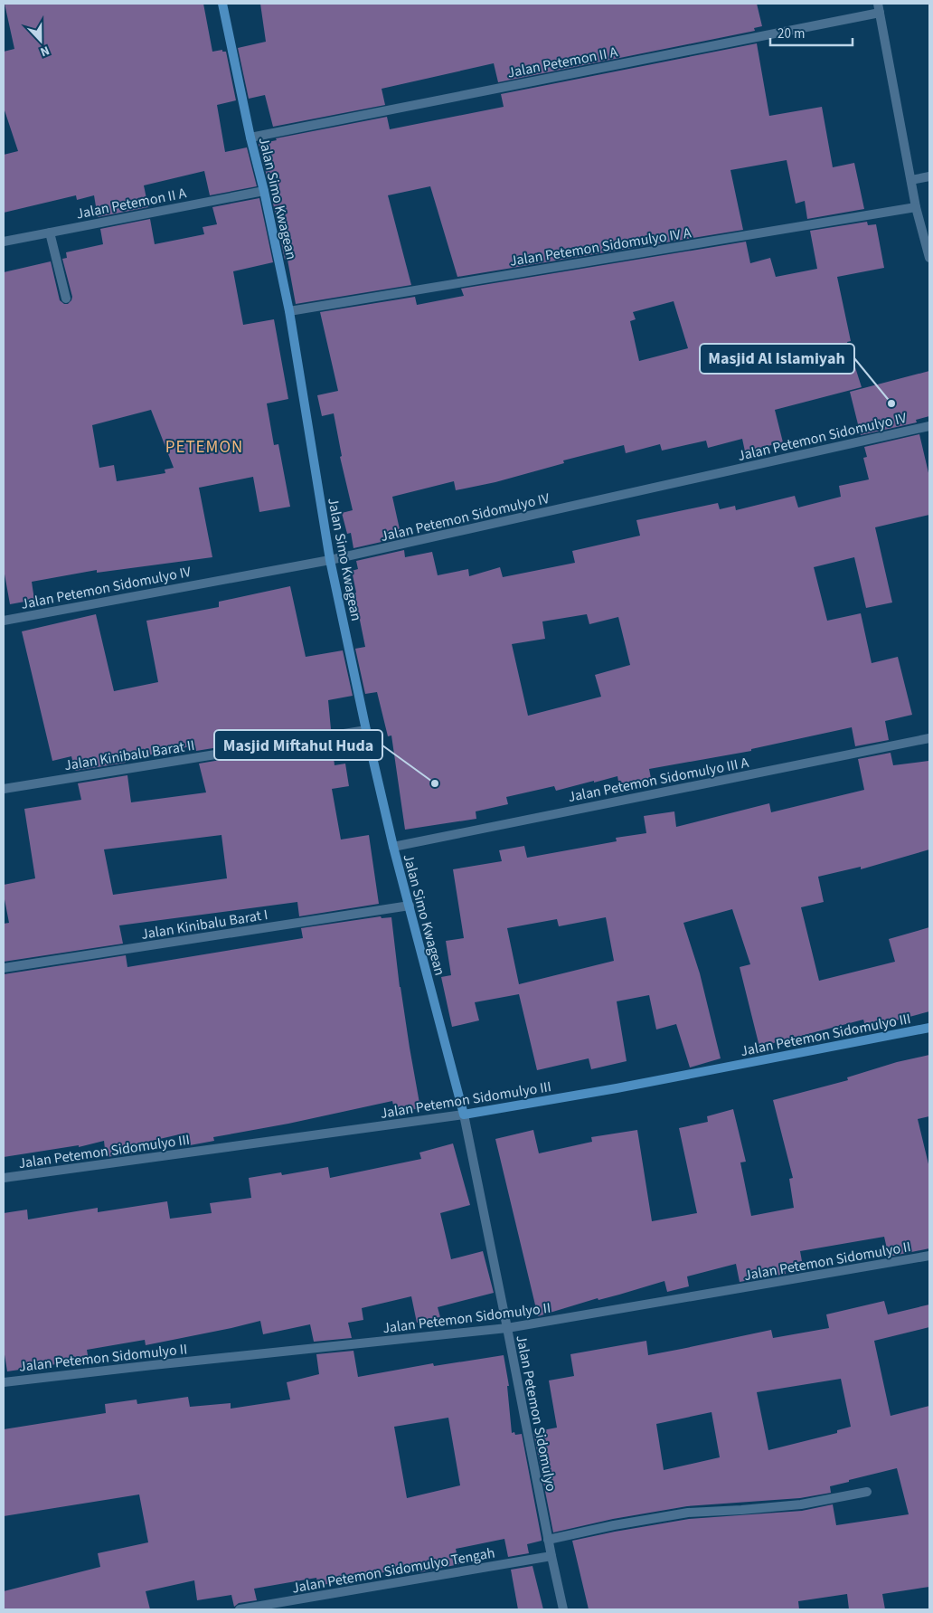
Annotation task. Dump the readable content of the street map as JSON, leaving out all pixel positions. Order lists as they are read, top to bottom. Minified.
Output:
{"streets":{"street":["Jalan Petemon II A","Jalan Simo Kwagean","Jalan Petemon Sidomulyo IV A","Jalan Petemon Sidomulyo IV","Jalan Kinibalu Barat II","Jalan Petemon Sidomulyo III A","Jalan Kinibalu Barat I","Jalan Petemon Sidomulyo III","Jalan Petemon Sidomulyo II","Jalan Petemon Sidomulyo","Jalan Petemon Sidomulyo Tengah"]},"crossings":[["Jalan Petemon II A","Jalan Simo Kwagean"],["Jalan Simo Kwagean","Jalan Petemon Sidomulyo IV A"],["Jalan Simo Kwagean","Jalan Petemon Sidomulyo IV"],["Jalan Simo Kwagean","Jalan Kinibalu Barat II"],["Jalan Simo Kwagean","Jalan Petemon Sidomulyo III A"],["Jalan Simo Kwagean","Jalan Kinibalu Barat I"],["Jalan Simo Kwagean","Jalan Petemon Sidomulyo III"],["Jalan Simo Kwagean","Jalan Petemon Sidomulyo"],["Jalan Petemon Sidomulyo III","Jalan Petemon Sidomulyo"],["Jalan Petemon Sidomulyo II","Jalan Petemon Sidomulyo"],["Jalan Petemon Sidomulyo","Jalan Petemon Sidomulyo Tengah"]],"districts":["PETEMON"],"places":["Masjid Al Islamiyah","Masjid Miftahul Huda"],"scale_bar":"20 m","north":"bottom"}
